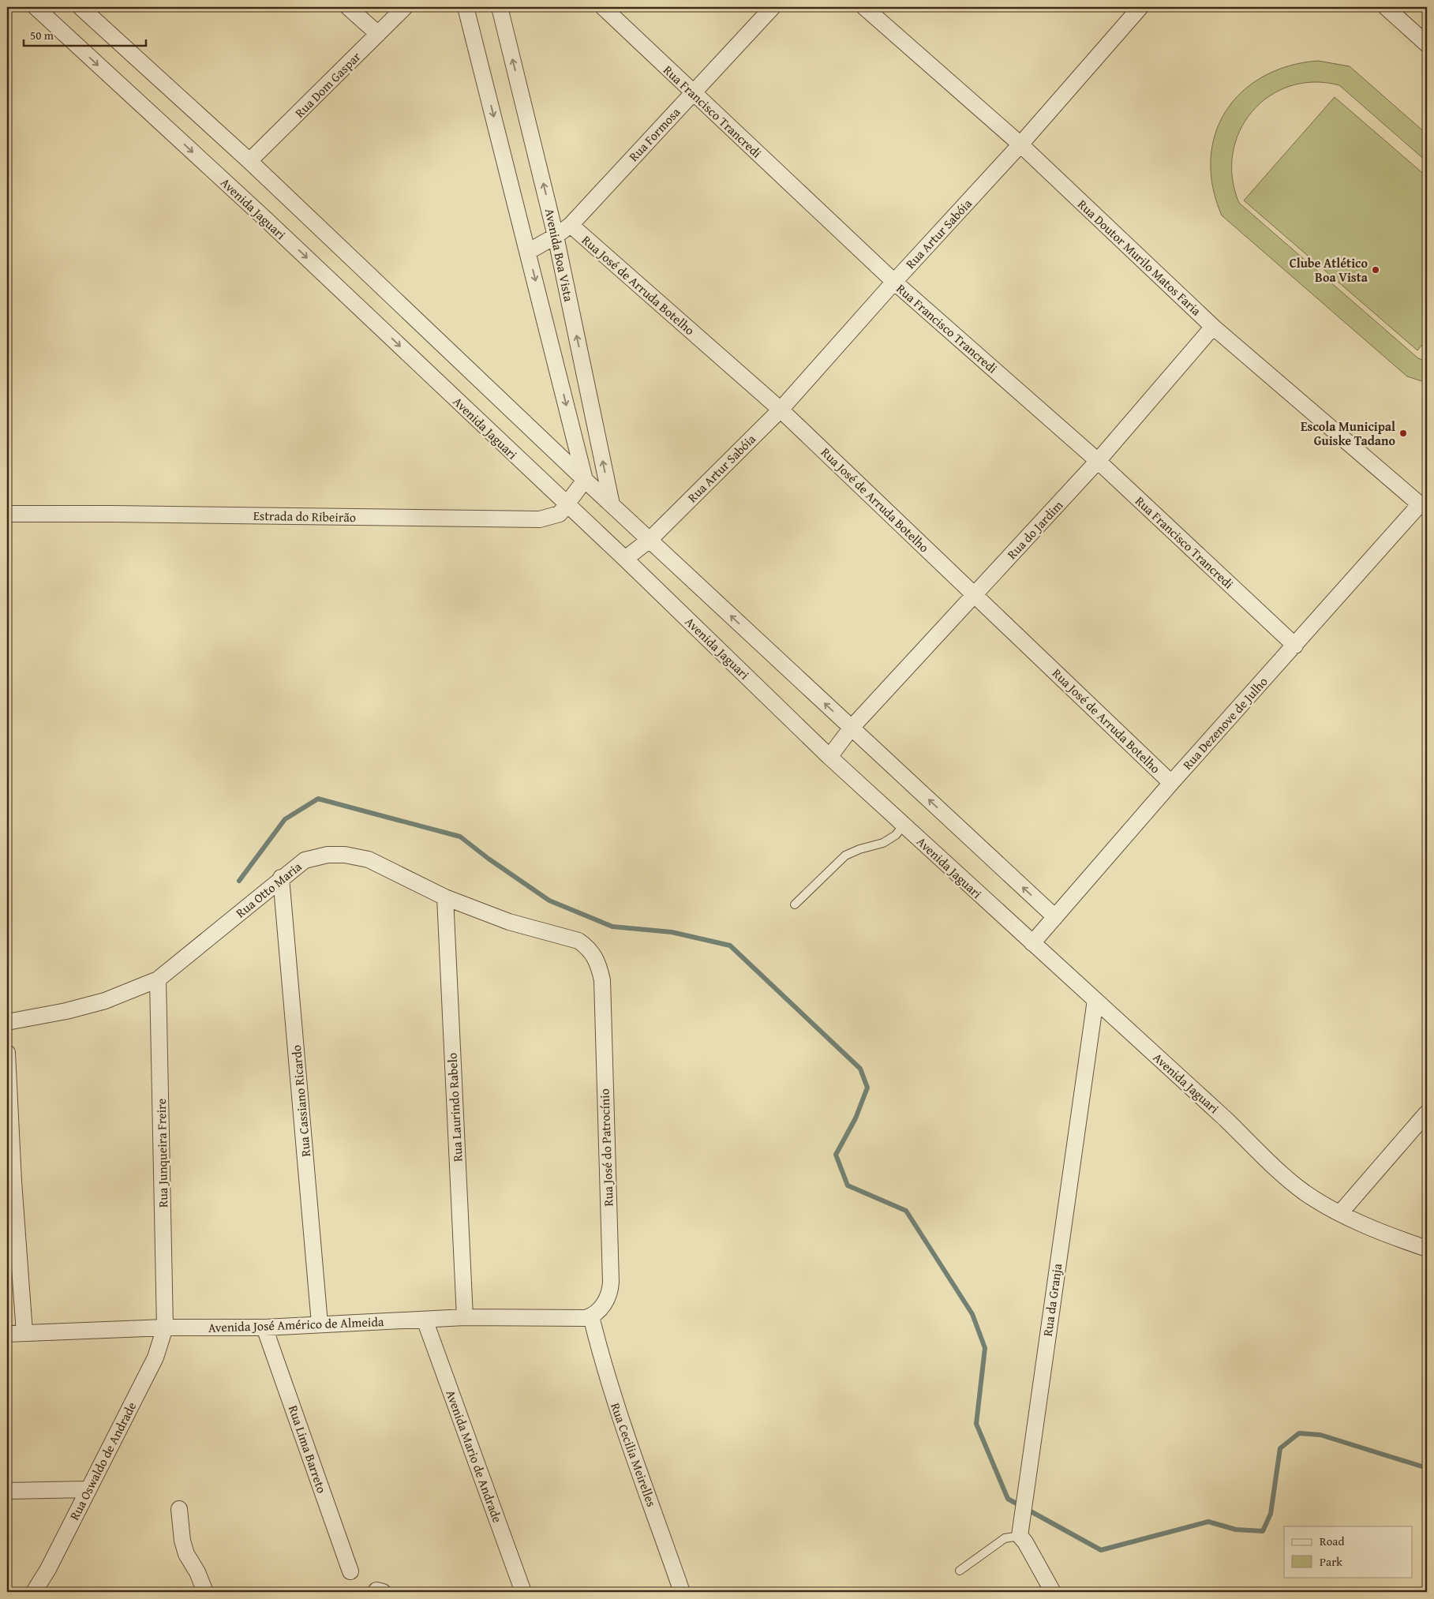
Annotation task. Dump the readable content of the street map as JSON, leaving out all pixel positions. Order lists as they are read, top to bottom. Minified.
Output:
{"streets":{"street":["Rua Dom Gaspar","Rua Francisco Trancredi","Rua Formosa","Avenida Jaguari","Rua Artur Sabóia","Avenida Boa Vista","Rua Doutor Murilo Matos Faria","Rua José de Arruda Botelho","Estrada do Ribeirão","Rua do Jardim","Rua Dezenove de Julho","Rua Otto Maria","Rua Cassiano Ricardo","Rua Laurindo Rabelo","Rua José do Patrocínio","Rua Junqueira Freire","Rua da Granja","Avenida José Américo de Almeida","Rua Lima Barreto","Rua Cecilia Meirelles","Avenida Mario de Andrade","Rua Oswaldo de Andrade"]},"crossings":[["Rua Francisco Trancredi","Rua Formosa"],["Rua Francisco Trancredi","Rua Artur Sabóia"],["Rua Francisco Trancredi","Rua do Jardim"],["Rua Francisco Trancredi","Rua Dezenove de Julho"],["Rua Formosa","Avenida Boa Vista"],["Rua Formosa","Rua José de Arruda Botelho"],["Avenida Jaguari","Rua Artur Sabóia"],["Avenida Jaguari","Estrada do Ribeirão"],["Avenida Jaguari","Rua do Jardim"],["Avenida Jaguari","Rua Dezenove de Julho"],["Avenida Jaguari","Rua da Granja"],["Rua Artur Sabóia","Rua Doutor Murilo Matos Faria"],["Rua Artur Sabóia","Rua José de Arruda Botelho"],["Rua Doutor Murilo Matos Faria","Rua do Jardim"],["Rua Doutor Murilo Matos Faria","Rua Dezenove de Julho"],["Rua José de Arruda Botelho","Rua do Jardim"],["Rua José de Arruda Botelho","Rua Dezenove de Julho"],["Rua Otto Maria","Rua Cassiano Ricardo"],["Rua Otto Maria","Rua Laurindo Rabelo"],["Rua Otto Maria","Rua José do Patrocínio"],["Rua Otto Maria","Rua Junqueira Freire"],["Rua Cassiano Ricardo","Avenida José Américo de Almeida"],["Rua Laurindo Rabelo","Avenida José Américo de Almeida"],["Rua José do Patrocínio","Avenida José Américo de Almeida"],["Rua José do Patrocínio","Rua Cecilia Meirelles"],["Rua Junqueira Freire","Avenida José Américo de Almeida"],["Rua Junqueira Freire","Rua Oswaldo de Andrade"],["Avenida José Américo de Almeida","Rua Lima Barreto"],["Avenida José Américo de Almeida","Rua Cecilia Meirelles"],["Avenida José Américo de Almeida","Avenida Mario de Andrade"],["Avenida José Américo de Almeida","Rua Oswaldo de Andrade"]],"places":["Clube Atlético Boa Vista","Escola Municipal Guiske Tadano"],"legend":["Road","Park"],"scale_bar":"50 m"}
